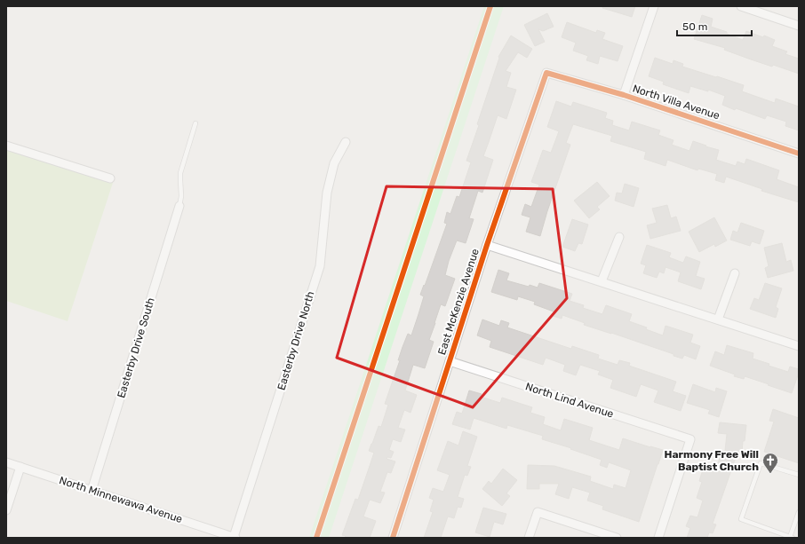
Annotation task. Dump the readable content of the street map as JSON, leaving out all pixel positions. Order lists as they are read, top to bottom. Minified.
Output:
{"streets":{"street":["North Villa Avenue","East McKenzie Avenue","Easterby Drive North","Easterby Drive South","North Lind Avenue","North Minnewawa Avenue"]},"crossings":[["North Villa Avenue","East McKenzie Avenue"],["East McKenzie Avenue","North Lind Avenue"],["Easterby Drive North","North Minnewawa Avenue"],["Easterby Drive South","North Minnewawa Avenue"]],"places":{"church":["Harmony Free Will Baptist Church"]},"scale_bar":"50 m"}
